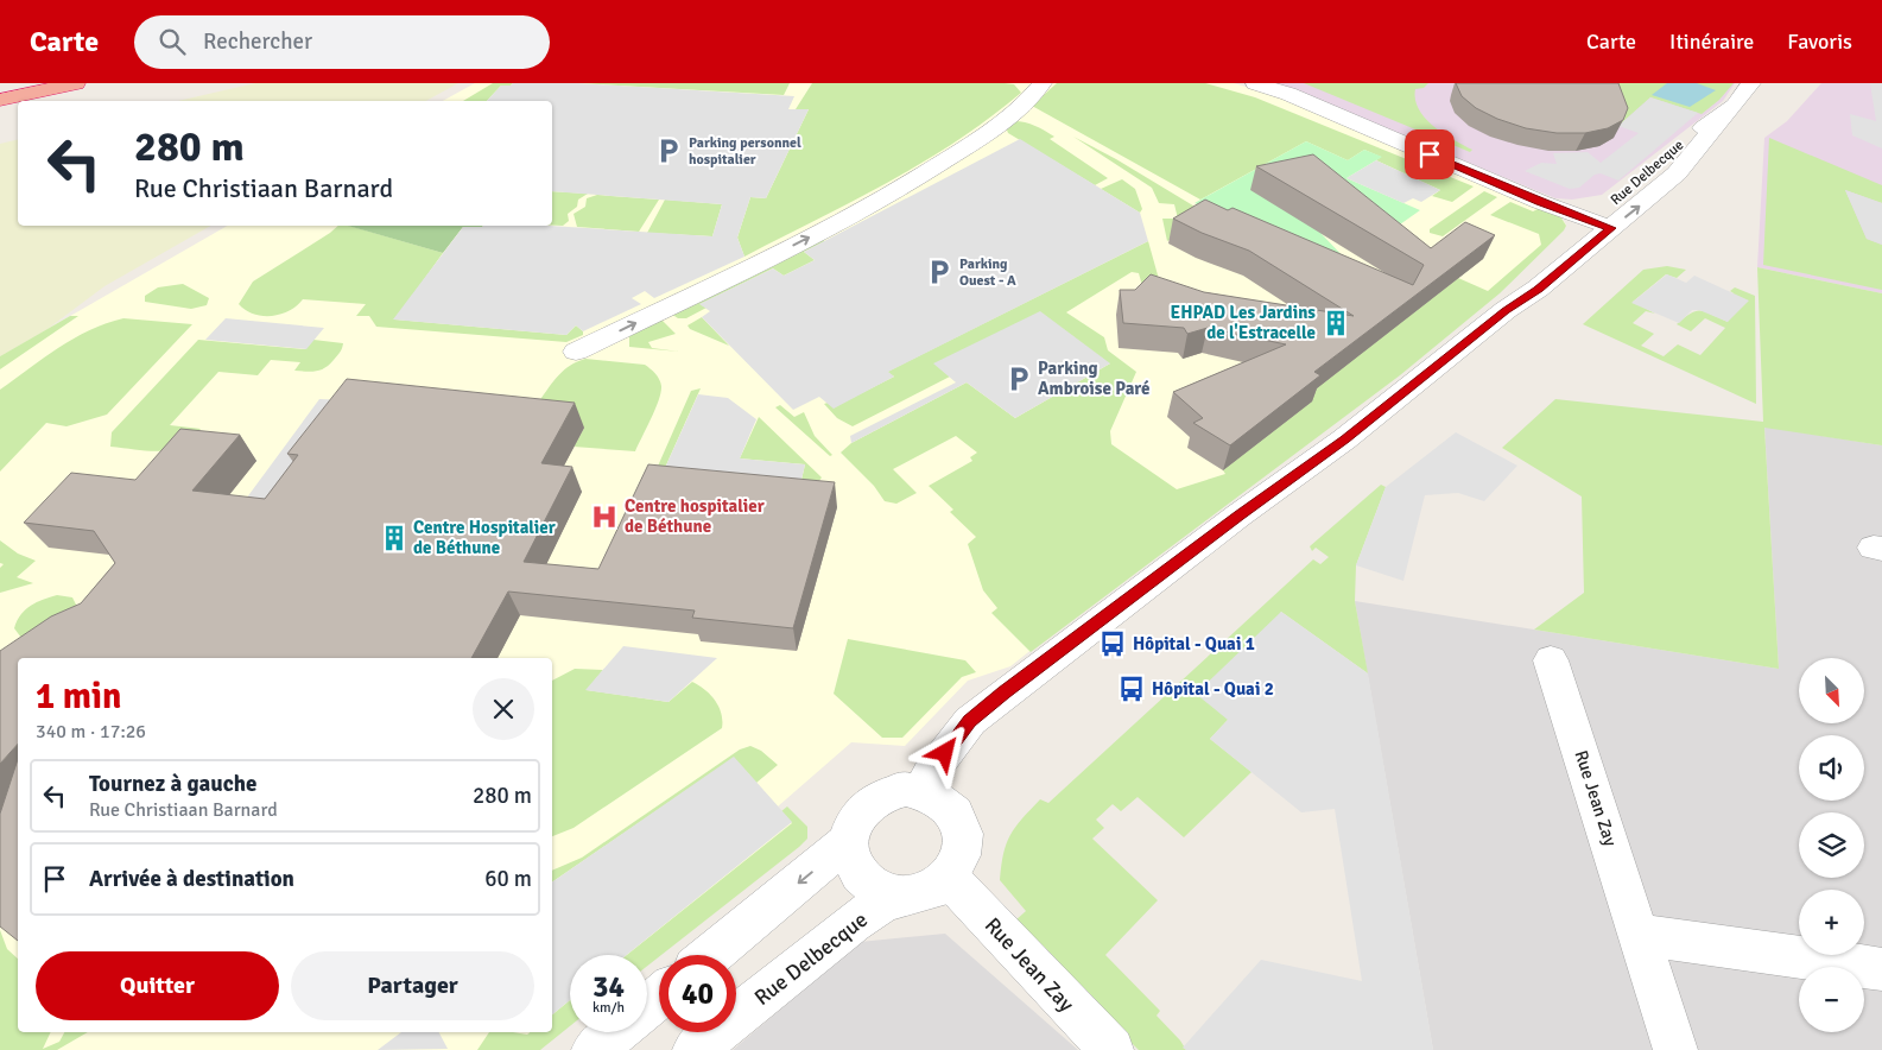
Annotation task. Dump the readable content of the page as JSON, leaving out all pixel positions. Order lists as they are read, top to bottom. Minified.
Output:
{"streets":{"street":["Rue Delbecque","Rue Jean Zay"]},"crossings":[["Rue Delbecque","Rue Jean Zay"]],"places":{"parking":["Parking personnel hospitalier","Parking Ouest - A","Parking Ambroise Paré"],"building":["EHPAD Les Jardins de l'Estracelle","Centre Hospitalier de Béthune"],"hospital":["Centre hospitalier de Béthune"],"bus stop":["Hôpital - Quai 1","Hôpital - Quai 2"]},"north":"bottom right","page":{"header":"Carte","search":"Rechercher","nav":["Carte","Itinéraire","Favoris"],"turn":["280 m","Rue Christiaan Barnard"],"map_buttons":["+","−"],"heading":["1 min","340 m · 17:26"],"list":[{"name":"Tournez à gauche","note":"Rue Christiaan Barnard","value":"280 m"},{"name":"Arrivée à destination","value":"60 m"}],"buttons":["Quitter","Partager"],"speed":"34 km/h","limit":"40"}}
